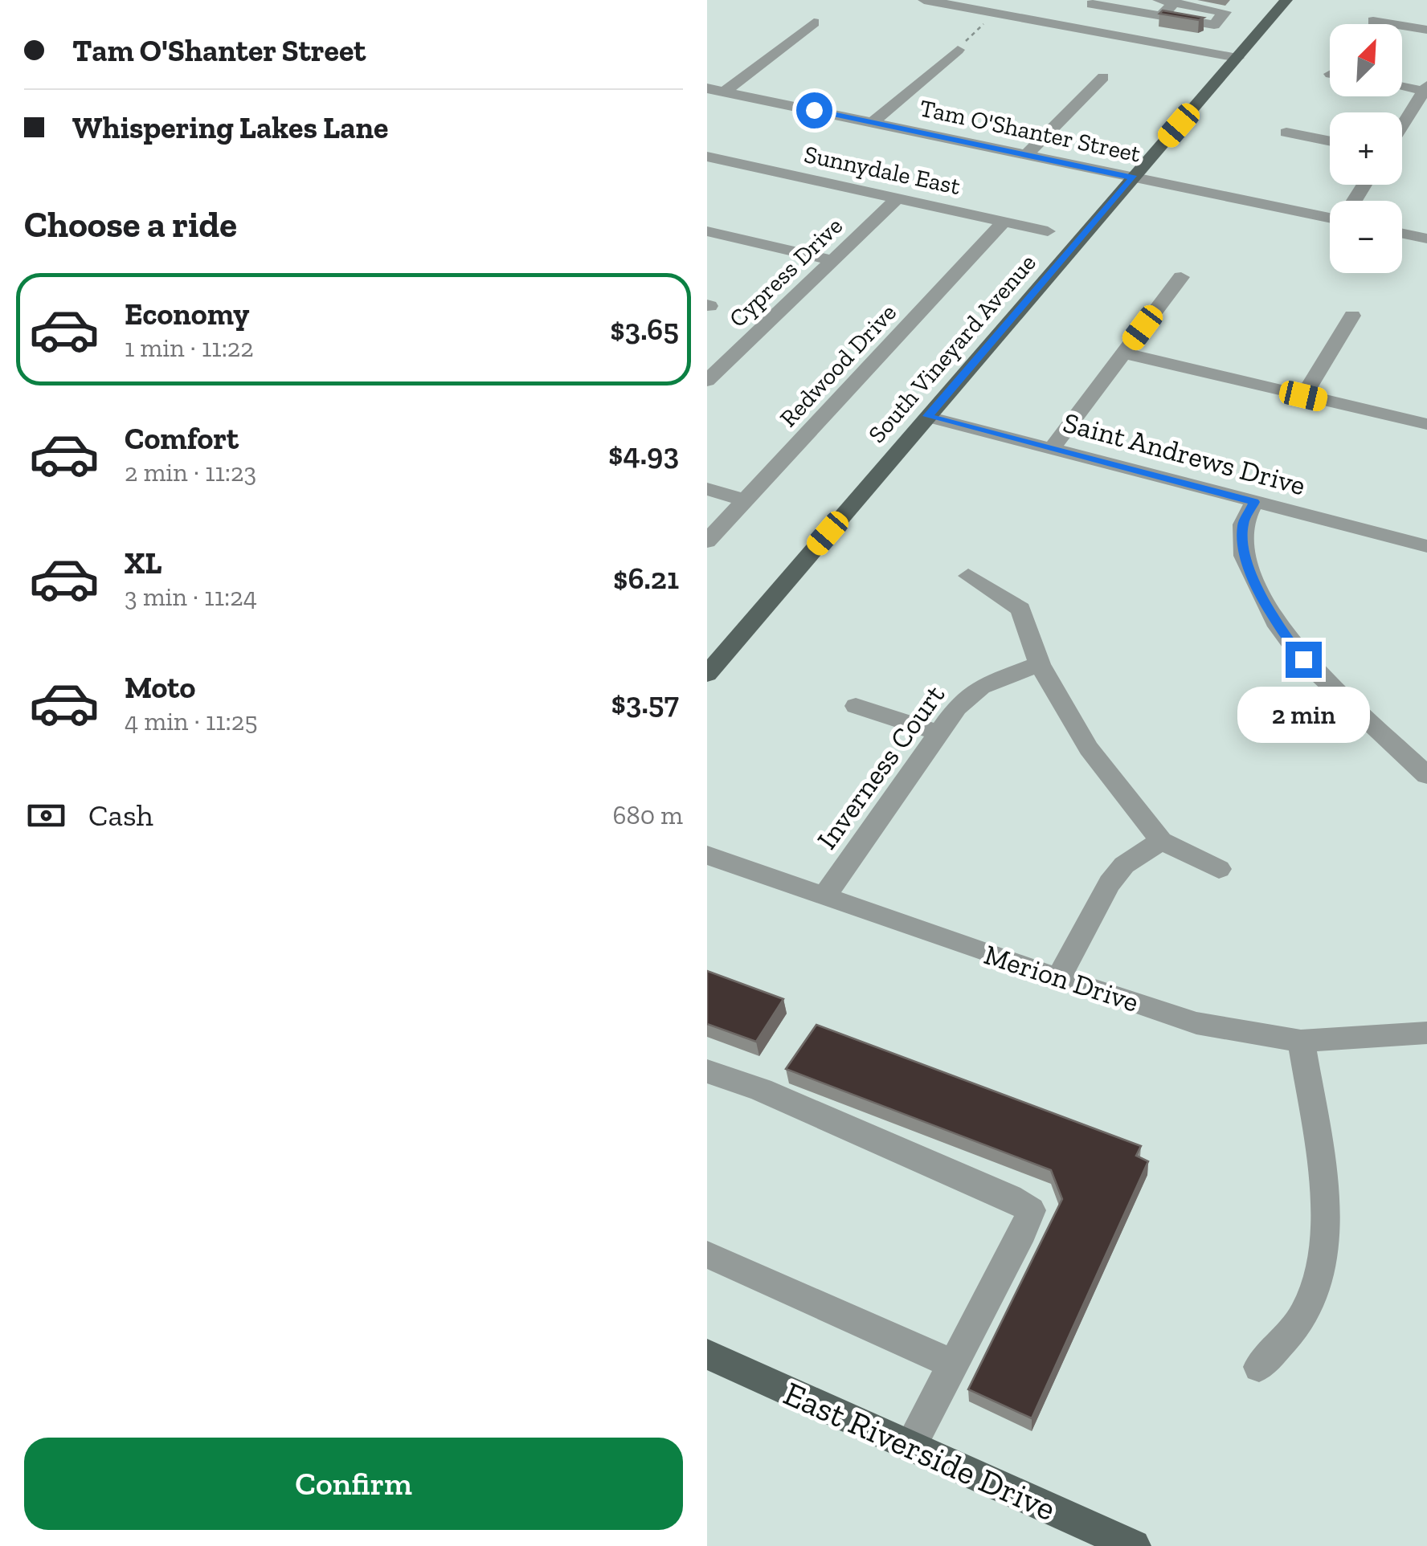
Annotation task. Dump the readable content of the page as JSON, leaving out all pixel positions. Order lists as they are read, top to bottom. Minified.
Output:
{"streets":{"main road":["South Vineyard Avenue","East Riverside Drive"],"street":["Tam O'Shanter Street","Sunnydale East","Cypress Drive","Redwood Drive","Saint Andrews Drive","Inverness Court","Merion Drive"]},"crossings":[["Tam O'Shanter Street","South Vineyard Avenue"],["Sunnydale East","Cypress Drive"],["Sunnydale East","Redwood Drive"],["South Vineyard Avenue","Saint Andrews Drive"],["Inverness Court","Merion Drive"]],"north":"top right","page":{"banner":["Tam O'Shanter Street","Whispering Lakes Lane"],"map_buttons":["+","−"],"heading":"Choose a ride","list":[{"name":"Economy","note":"1 min · 11:22","value":"$3.65"},{"name":"Comfort","note":"2 min · 11:23","value":"$4.93"},{"name":"XL","note":"3 min · 11:24","value":"$6.21"},{"name":"Moto","note":"4 min · 11:25","value":"$3.57"}],"bubble":"2 min","pay":["Cash","680 m"],"buttons":"Confirm"}}
